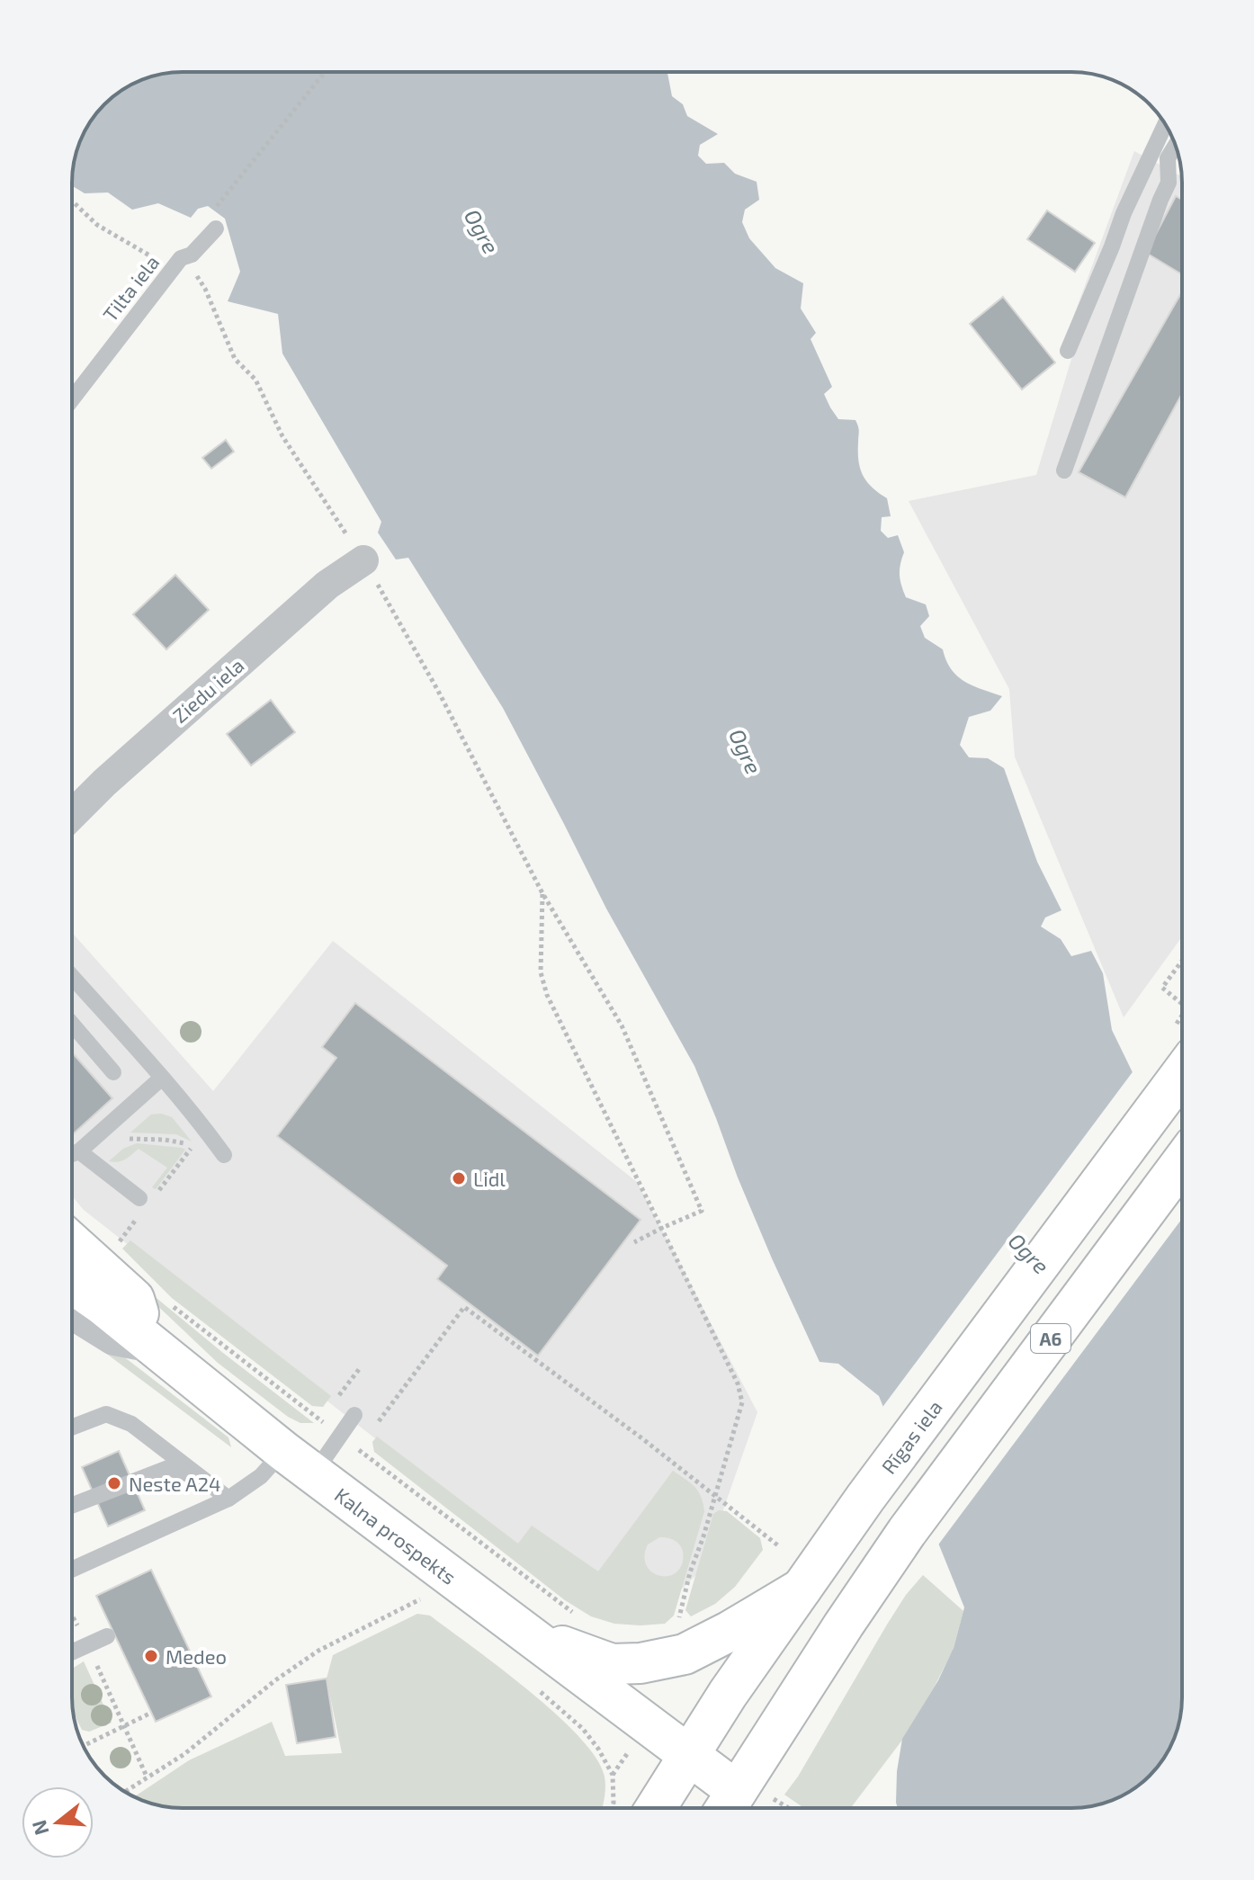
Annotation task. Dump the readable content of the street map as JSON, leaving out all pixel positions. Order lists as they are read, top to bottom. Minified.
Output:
{"streets":{"main road":["A6","Rīgas iela","Kalna prospekts"],"street":["Ziedu iela"],"lane":["Tilta iela"]},"crossings":[["A6","Kalna prospekts"],["Rīgas iela","Kalna prospekts"]],"water":["Ogre"],"places":["Lidl","Neste A24","Medeo"],"north":"left"}
